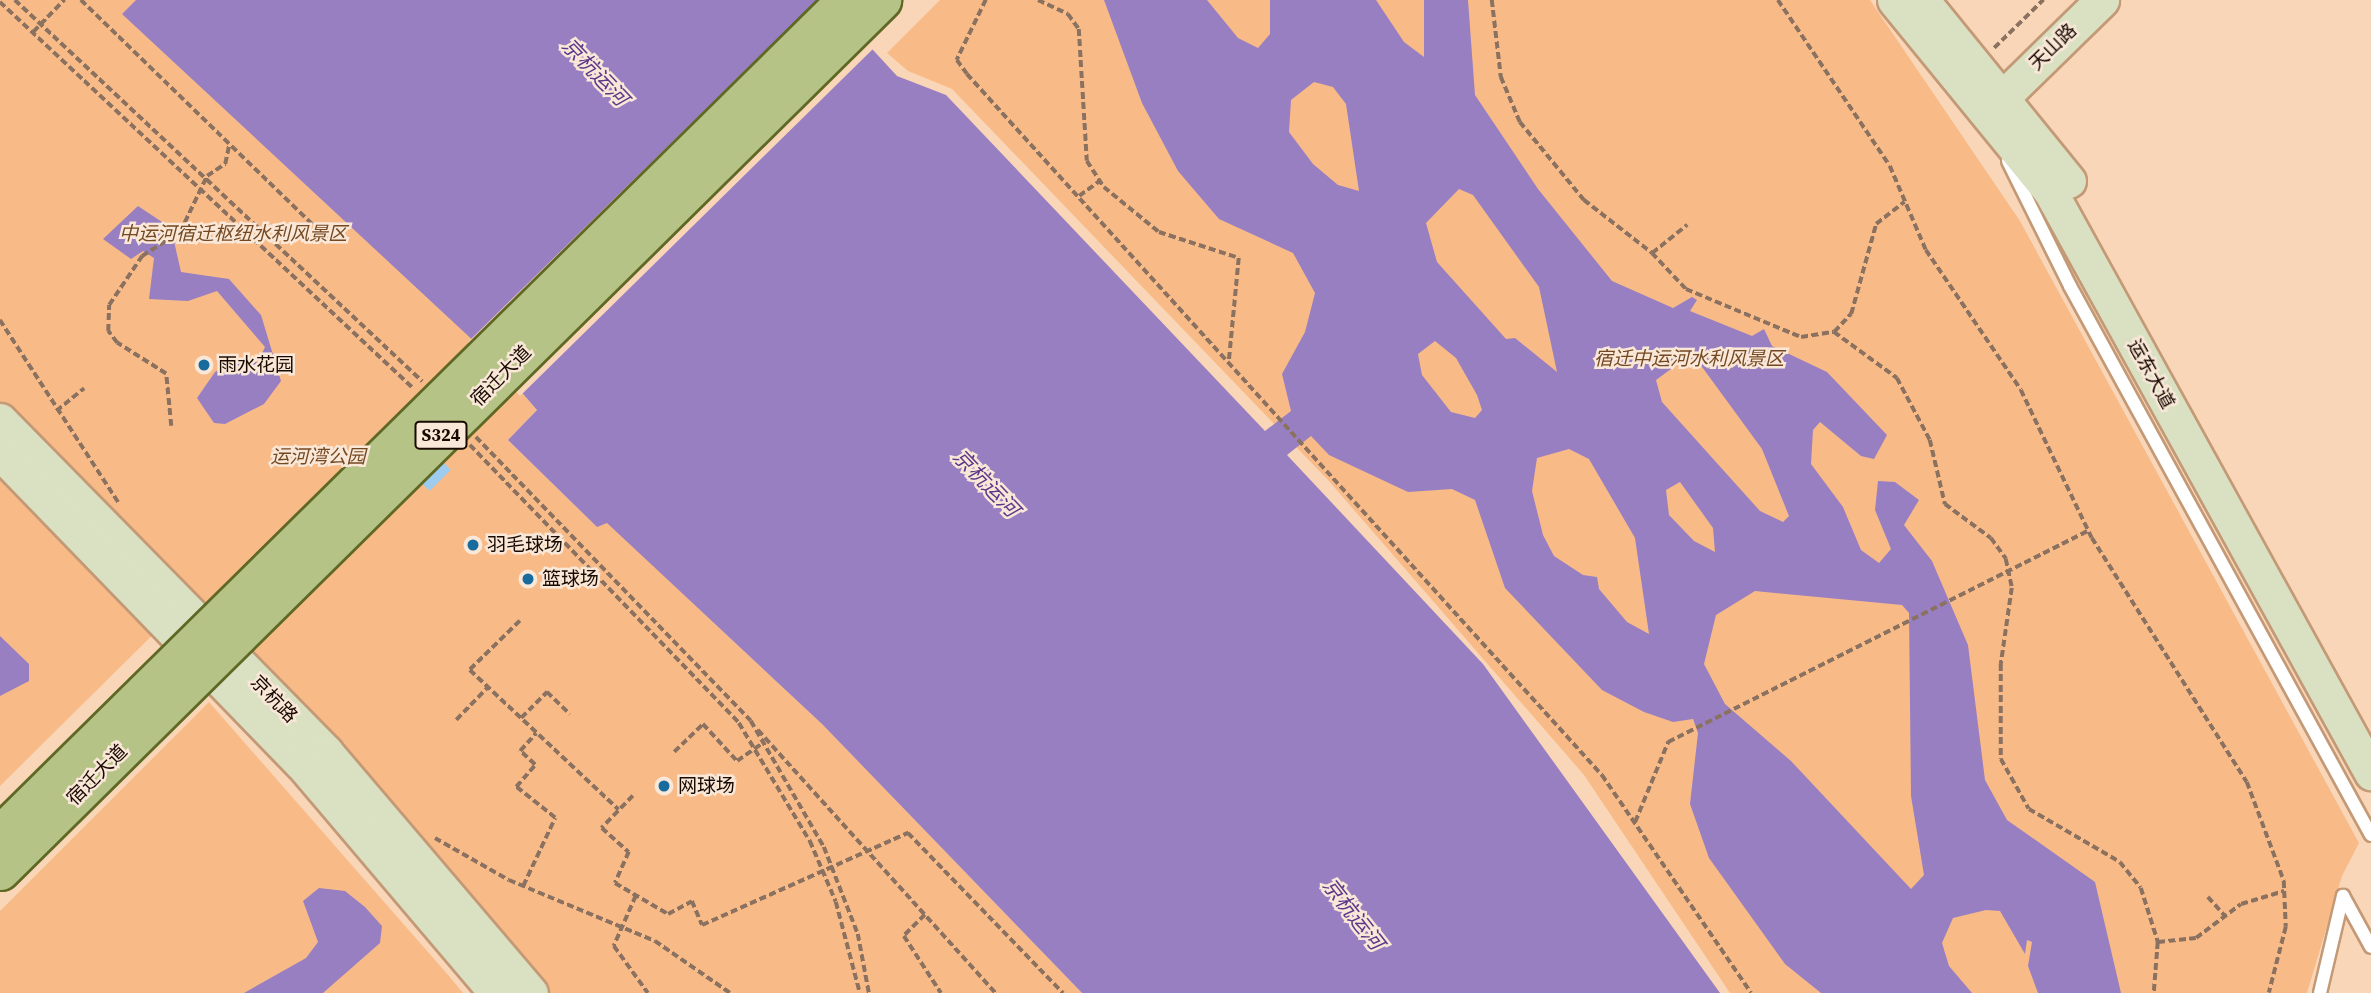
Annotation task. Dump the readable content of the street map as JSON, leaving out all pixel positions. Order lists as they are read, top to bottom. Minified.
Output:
{"streets":{"main road":["宿迁大道","S324"],"street":["天山路","运东大道","京杭路"]},"crossings":[["天山路","运东大道"]],"water":["京杭运河"],"parks":["中运河宿迁枢纽水利风景区","宿迁中运河水利风景区","运河湾公园"],"places":["雨水花园","羽毛球场","篮球场","网球场"]}
